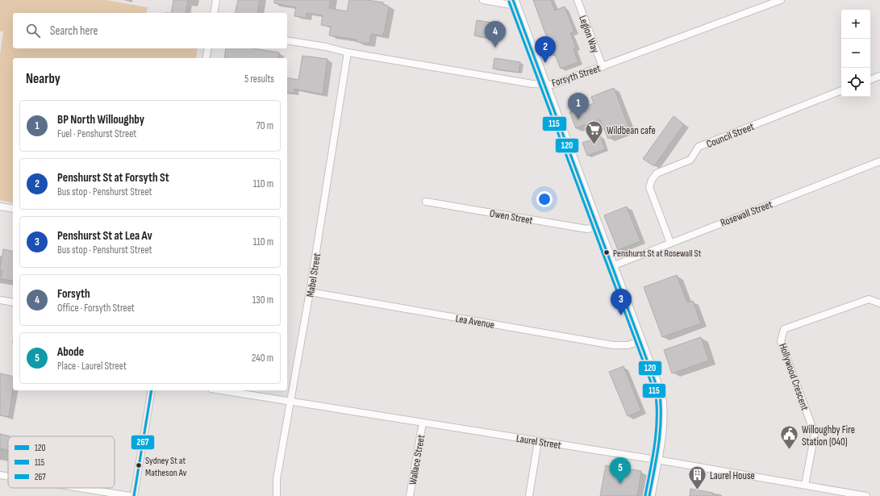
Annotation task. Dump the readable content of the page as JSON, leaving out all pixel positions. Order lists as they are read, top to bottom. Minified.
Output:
{"streets":{"street":["Legion Way","Forsyth Street","Council Street","Rosewall Street","Owen Street","Mabel Street","Lea Avenue","Hollywood Crescent","Laurel Street","Wallace Street"]},"crossings":[["Legion Way","Forsyth Street"],["Forsyth Street","Mabel Street"],["Council Street","Rosewall Street"],["Mabel Street","Lea Avenue"],["Mabel Street","Laurel Street"],["Hollywood Crescent","Laurel Street"],["Laurel Street","Wallace Street"]],"places":{"supermarket":["Wildbean cafe"],"other":["Penshurst St at Rosewall St","Sydney St at Matheson Av"],"public building":["Willoughby Fire Station (040)"],"building":["Laurel House"]},"lines":["transit line 120","transit line 115","transit line 267"],"legend":["120","115","267"],"page":{"map_buttons":["+","−"],"search":"Search here","pins":["4","2","1","3","5"],"heading":["Nearby","5 results"],"list":[{"mark":"1","name":"BP North Willoughby","note":"Fuel · Penshurst Street","value":"70 m"},{"mark":"2","name":"Penshurst St at Forsyth St","note":"Bus stop · Penshurst Street","value":"110 m"},{"mark":"3","name":"Penshurst St at Lea Av","note":"Bus stop · Penshurst Street","value":"110 m"},{"mark":"4","name":"Forsyth","note":"Office · Forsyth Street","value":"130 m"},{"mark":"5","name":"Abode","note":"Place · Laurel Street","value":"240 m"}]}}
